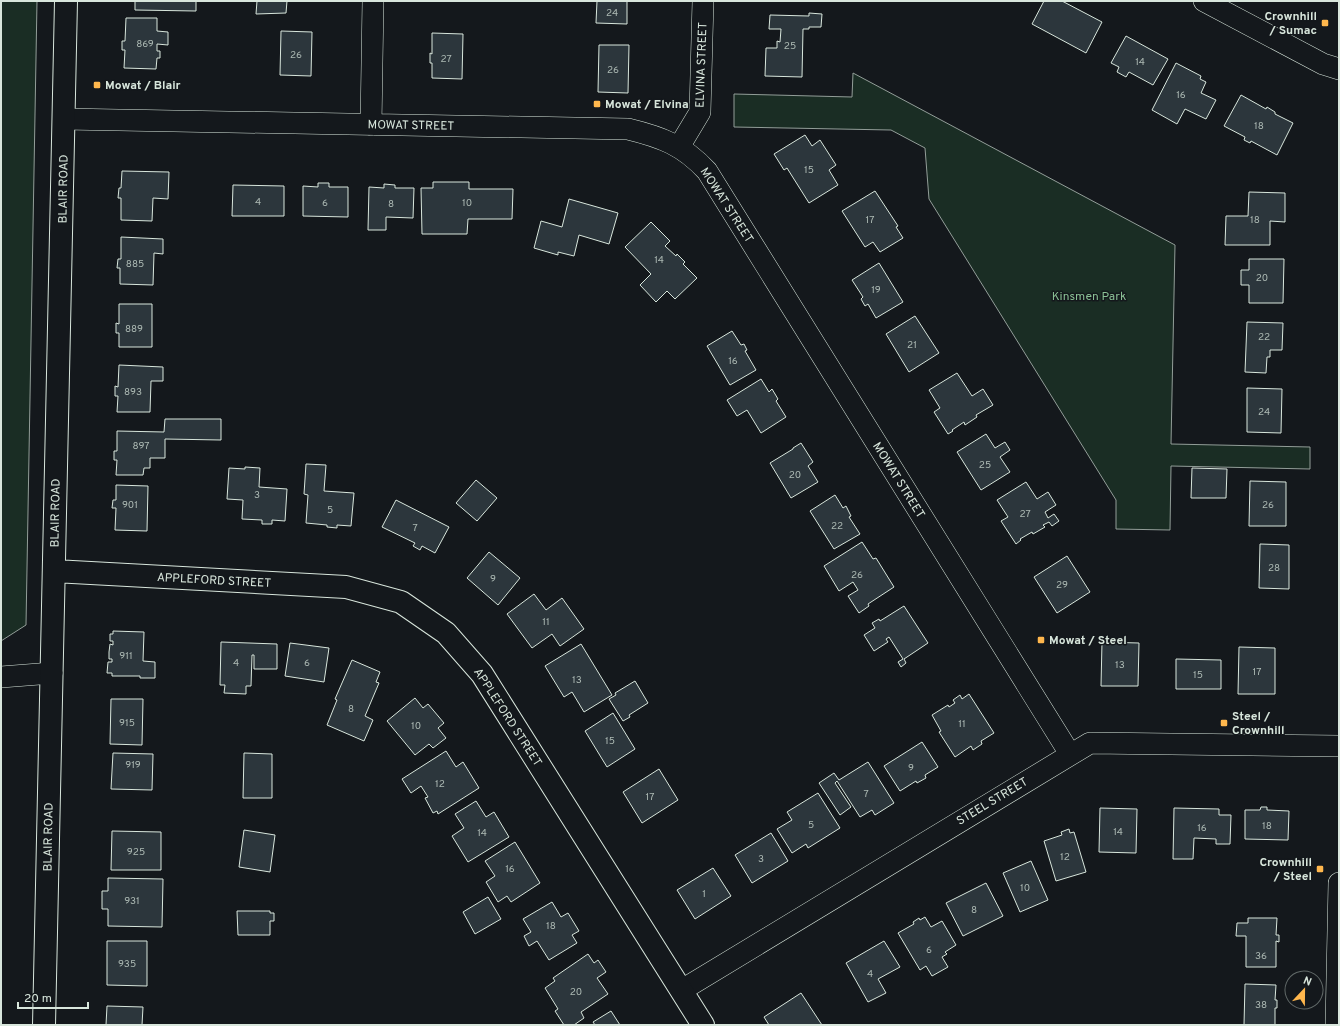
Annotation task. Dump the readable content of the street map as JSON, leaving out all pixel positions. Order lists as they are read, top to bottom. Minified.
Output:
{"streets":{"main road":["BLAIR ROAD","APPLEFORD STREET"],"street":["ELVINA STREET","MOWAT STREET","STEEL STREET"]},"crossings":[["ELVINA STREET","MOWAT STREET"],["MOWAT STREET","BLAIR ROAD"],["MOWAT STREET","STEEL STREET"],["BLAIR ROAD","APPLEFORD STREET"],["APPLEFORD STREET","STEEL STREET"]],"parks":["Kinsmen Park"],"places":{"transit":["Crownhill / Sumac","Mowat / Blair","Mowat / Elvina","Mowat / Steel","Steel / Crownhill","Crownhill / Steel"]},"house_numbers":["24","869","25","26","27","14","26","16","18","15","4","6","10","8","17","18","14","885","20","19","889","22","21","16","893","24","897","25","20","3","901","26","5","27","22","7","28","26","9","29","11","911","4","6","13","17","15","13","8","915","11","10","15","919","9","12","7","17","5","18","16","14","14","925","12","3","16","10","1","931","8","18","6","36","935","4","20","38"],"scale_bar":"20 m","north":"top"}
